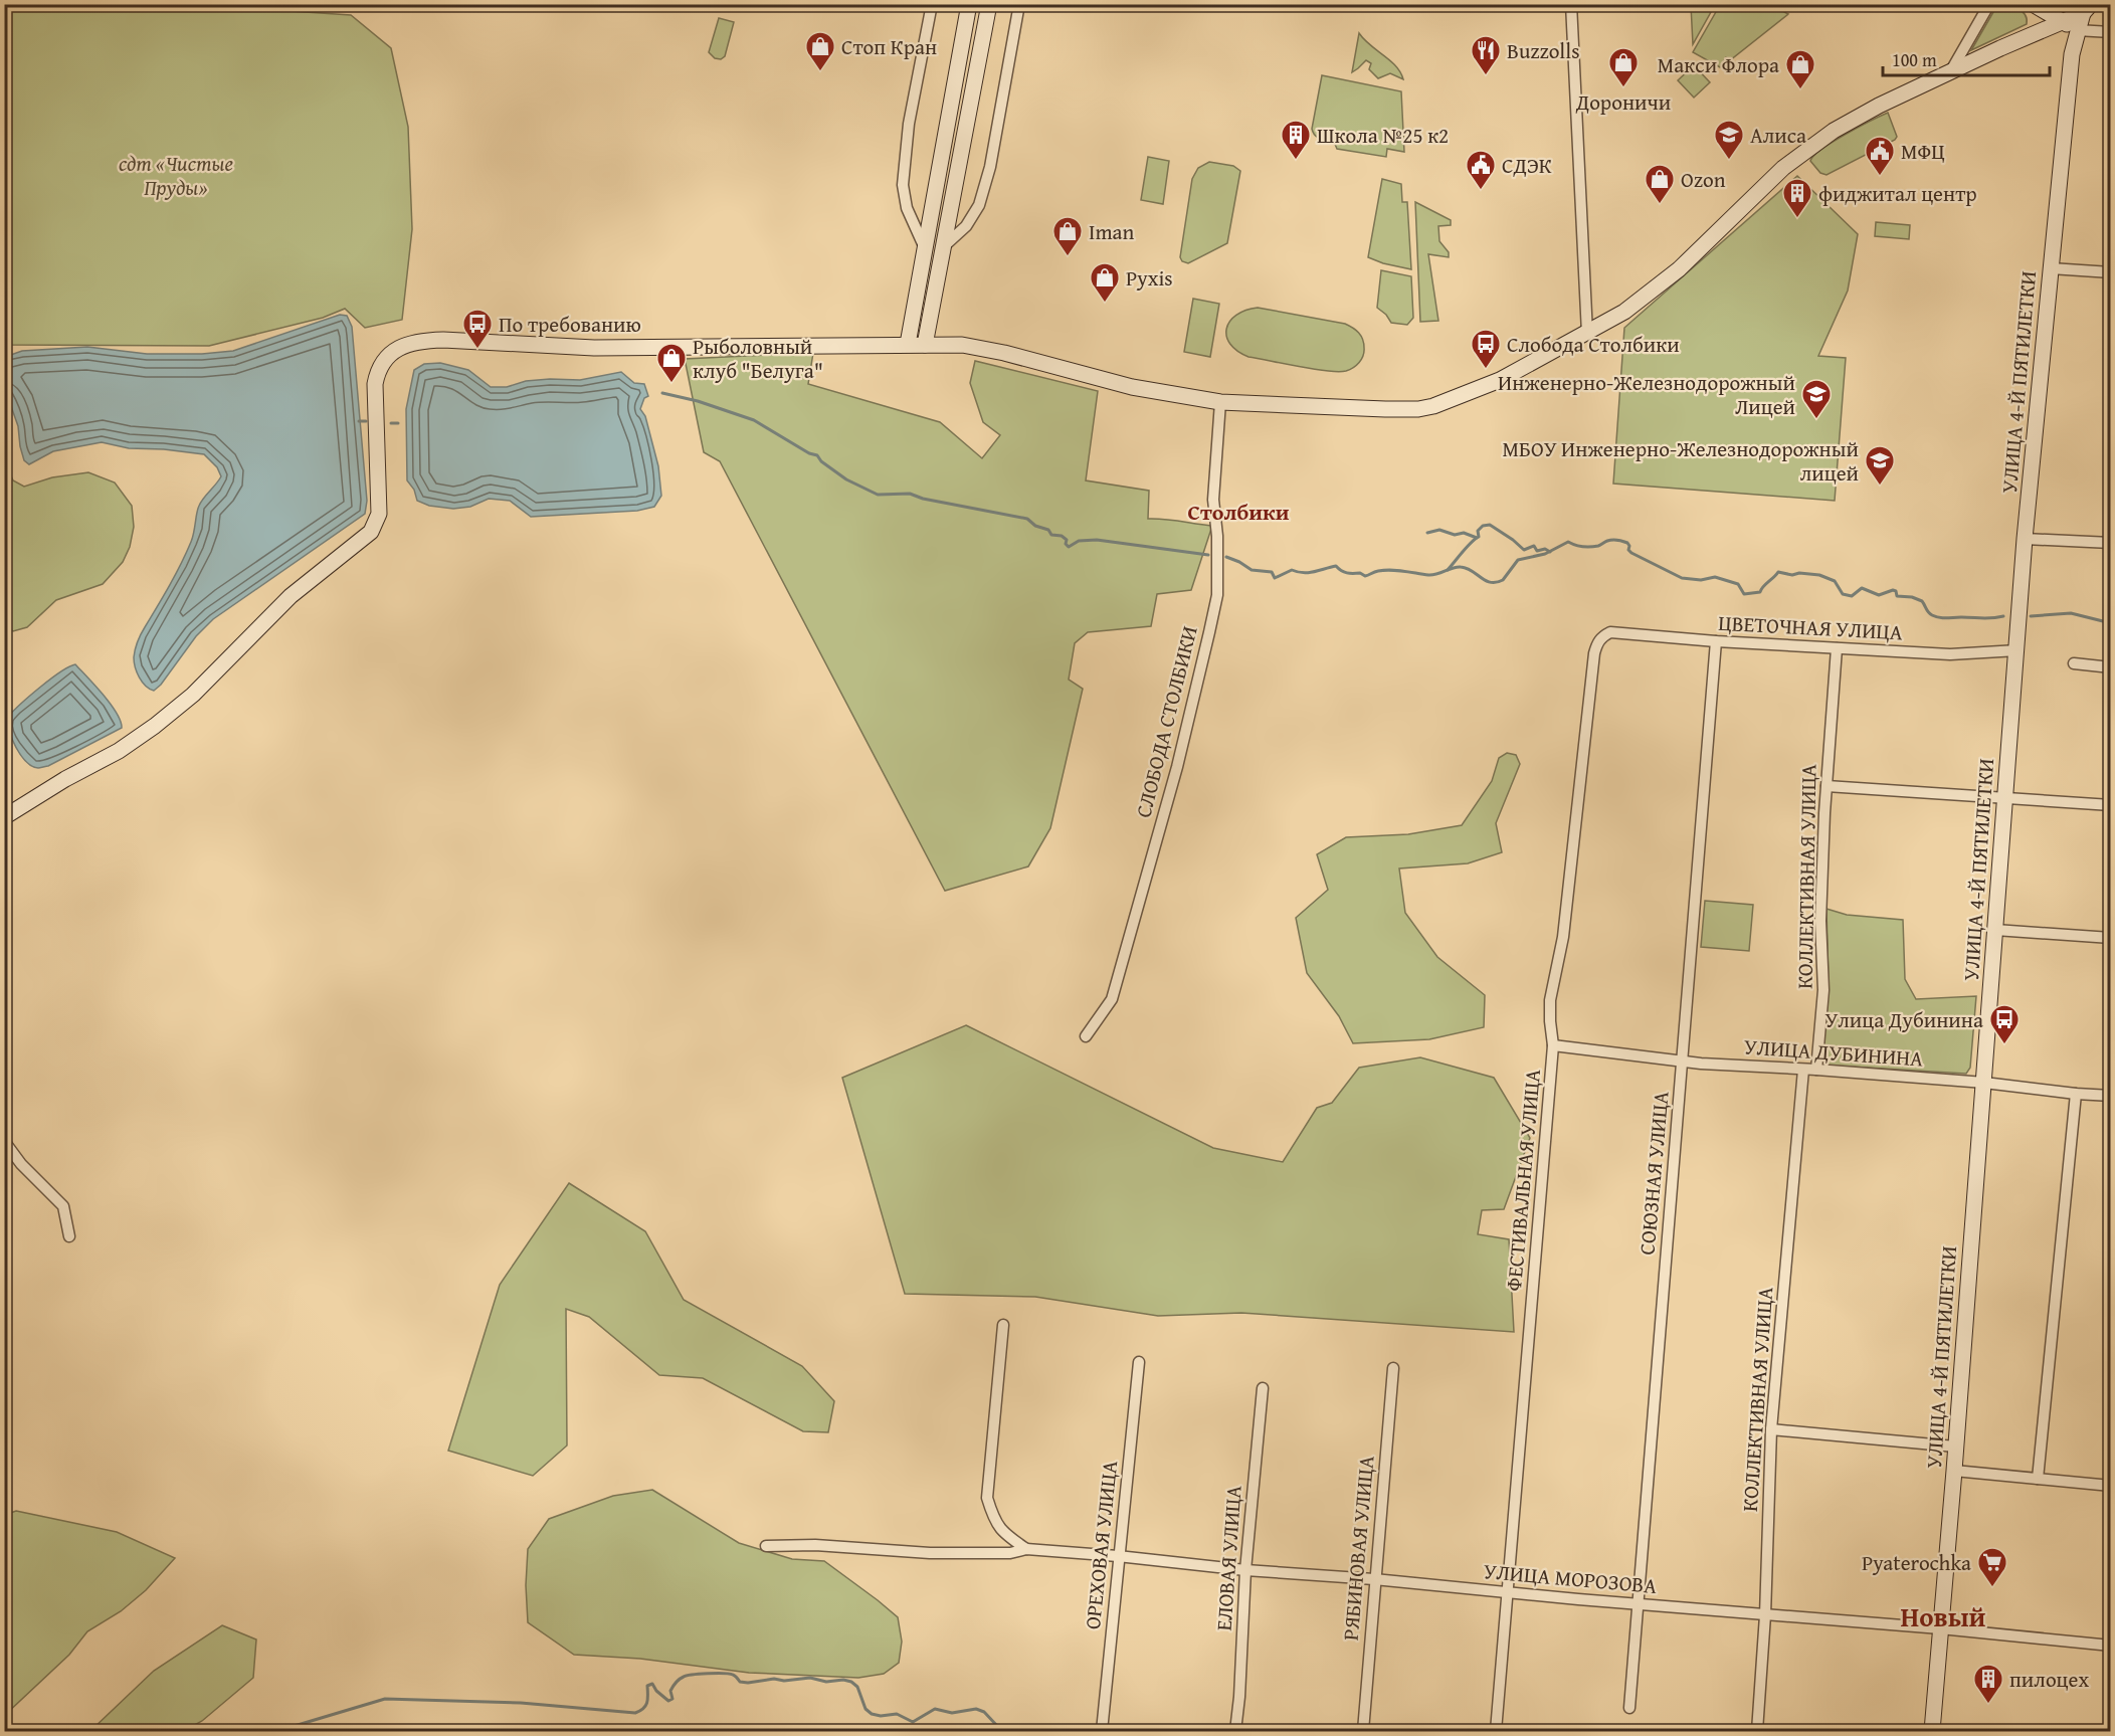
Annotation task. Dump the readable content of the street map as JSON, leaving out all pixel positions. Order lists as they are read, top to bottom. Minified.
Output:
{"streets":{"main road":["УЛИЦА 4-Й ПЯТИЛЕТКИ"],"street":["ЦВЕТОЧНАЯ УЛИЦА","СЛОБОДА СТОЛБИКИ","КОЛЛЕКТИВНАЯ УЛИЦА","УЛИЦА ДУБИНИНА","СОЮЗНАЯ УЛИЦА","ФЕСТИВАЛЬНАЯ УЛИЦА","ОРЕХОВАЯ УЛИЦА","РЯБИНОВАЯ УЛИЦА","ЕЛОВАЯ УЛИЦА","УЛИЦА МОРОЗОВА"]},"crossings":[["УЛИЦА 4-Й ПЯТИЛЕТКИ","ЦВЕТОЧНАЯ УЛИЦА"],["УЛИЦА 4-Й ПЯТИЛЕТКИ","УЛИЦА ДУБИНИНА"],["УЛИЦА 4-Й ПЯТИЛЕТКИ","УЛИЦА МОРОЗОВА"],["ЦВЕТОЧНАЯ УЛИЦА","КОЛЛЕКТИВНАЯ УЛИЦА"],["ЦВЕТОЧНАЯ УЛИЦА","СОЮЗНАЯ УЛИЦА"],["ЦВЕТОЧНАЯ УЛИЦА","ФЕСТИВАЛЬНАЯ УЛИЦА"],["КОЛЛЕКТИВНАЯ УЛИЦА","УЛИЦА ДУБИНИНА"],["КОЛЛЕКТИВНАЯ УЛИЦА","УЛИЦА МОРОЗОВА"],["УЛИЦА ДУБИНИНА","СОЮЗНАЯ УЛИЦА"],["УЛИЦА ДУБИНИНА","ФЕСТИВАЛЬНАЯ УЛИЦА"],["СОЮЗНАЯ УЛИЦА","УЛИЦА МОРОЗОВА"],["ФЕСТИВАЛЬНАЯ УЛИЦА","УЛИЦА МОРОЗОВА"],["ОРЕХОВАЯ УЛИЦА","УЛИЦА МОРОЗОВА"],["РЯБИНОВАЯ УЛИЦА","УЛИЦА МОРОЗОВА"],["ЕЛОВАЯ УЛИЦА","УЛИЦА МОРОЗОВА"]],"districts":["Столбики","Новый"],"parks":["сдт «Чистые Пруды»"],"places":{"shop":["Стоп Кран","Дороничи","Макси Флора","Ozon","Iman","Pyxis","Рыболовный клуб \"Белуга\""],"restaurant":["Buzzolls"],"building":["Школа №25 к2","фиджитал центр","пилоцех"],"school or university":["Алиса","Инженерно-Железнодорожный Лицей","МБОУ Инженерно-Железнодорожный лицей"],"public building":["МФЦ","СДЭК"],"bus stop":["По требованию","Слобода Столбики","Улица Дубинина"],"supermarket":["Pyaterochka"]},"scale_bar":"100 m"}
